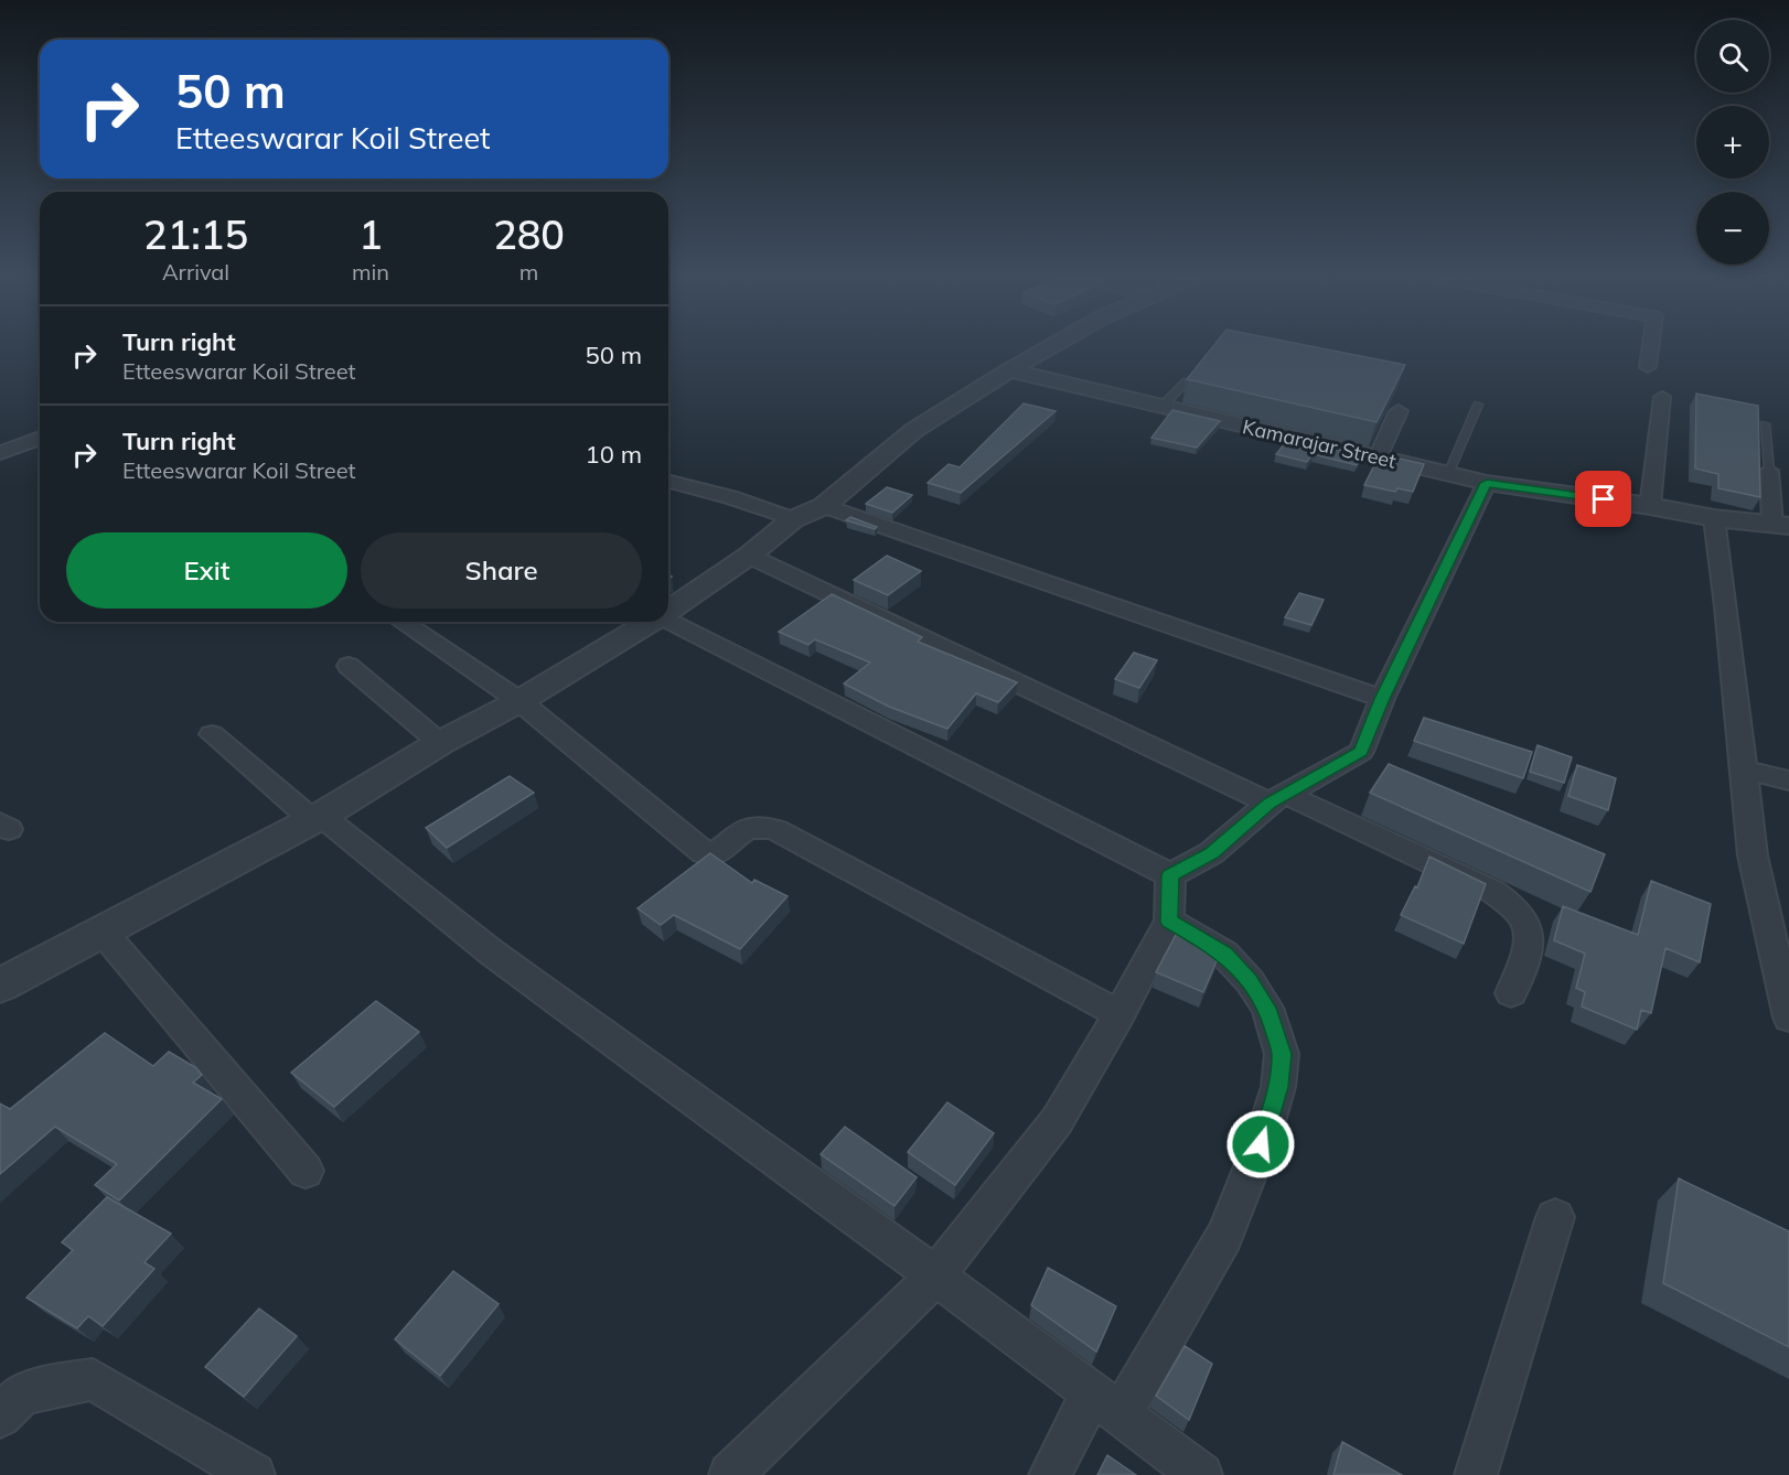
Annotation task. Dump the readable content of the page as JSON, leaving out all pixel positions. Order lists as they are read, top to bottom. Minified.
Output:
{"streets":{"street":["Kamarajar Street"]},"page":{"map_buttons":["+","−"],"turn":["50 m","Etteeswarar Koil Street"],"eta":["21:15","Arrival","1","min","280","m"],"list":[{"name":"Turn right","note":"Etteeswarar Koil Street","value":"50 m"},{"name":"Turn right","note":"Etteeswarar Koil Street","value":"10 m"}],"buttons":["Exit","Share"]}}
